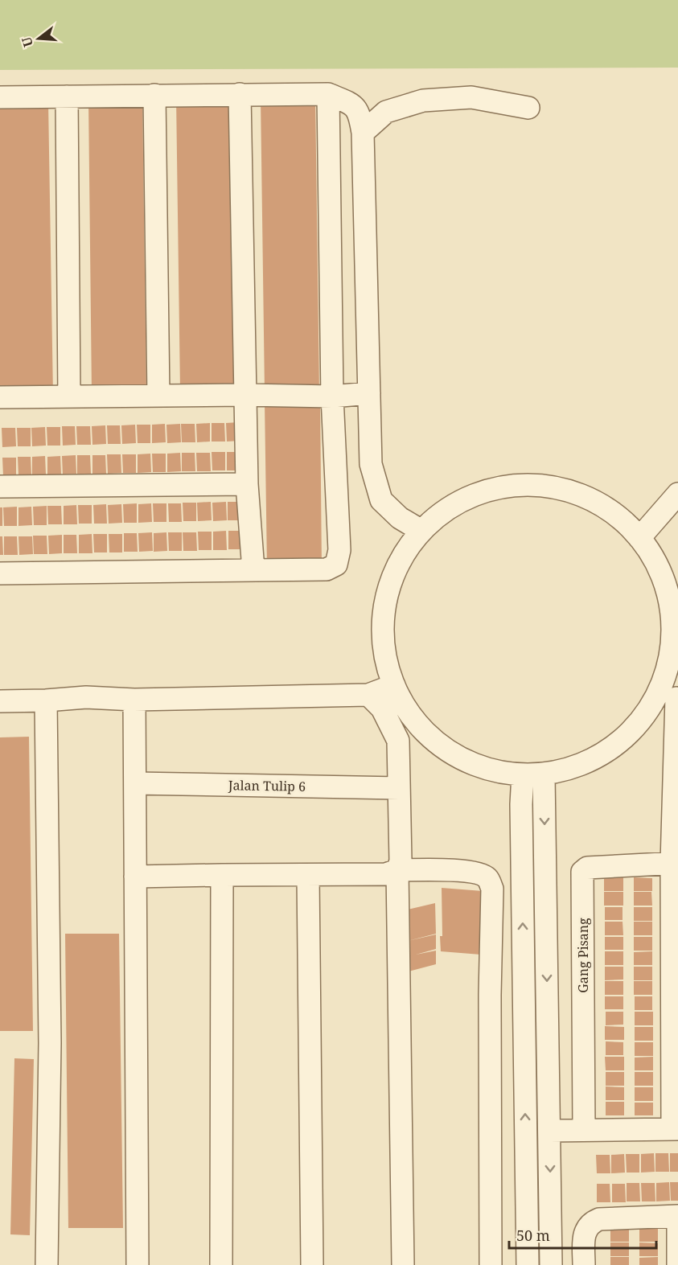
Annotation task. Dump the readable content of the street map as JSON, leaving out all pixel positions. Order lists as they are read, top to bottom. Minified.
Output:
{"streets":{"street":["Jalan Tulip 6","Gang Pisang"]},"scale_bar":"50 m","north":"left"}
